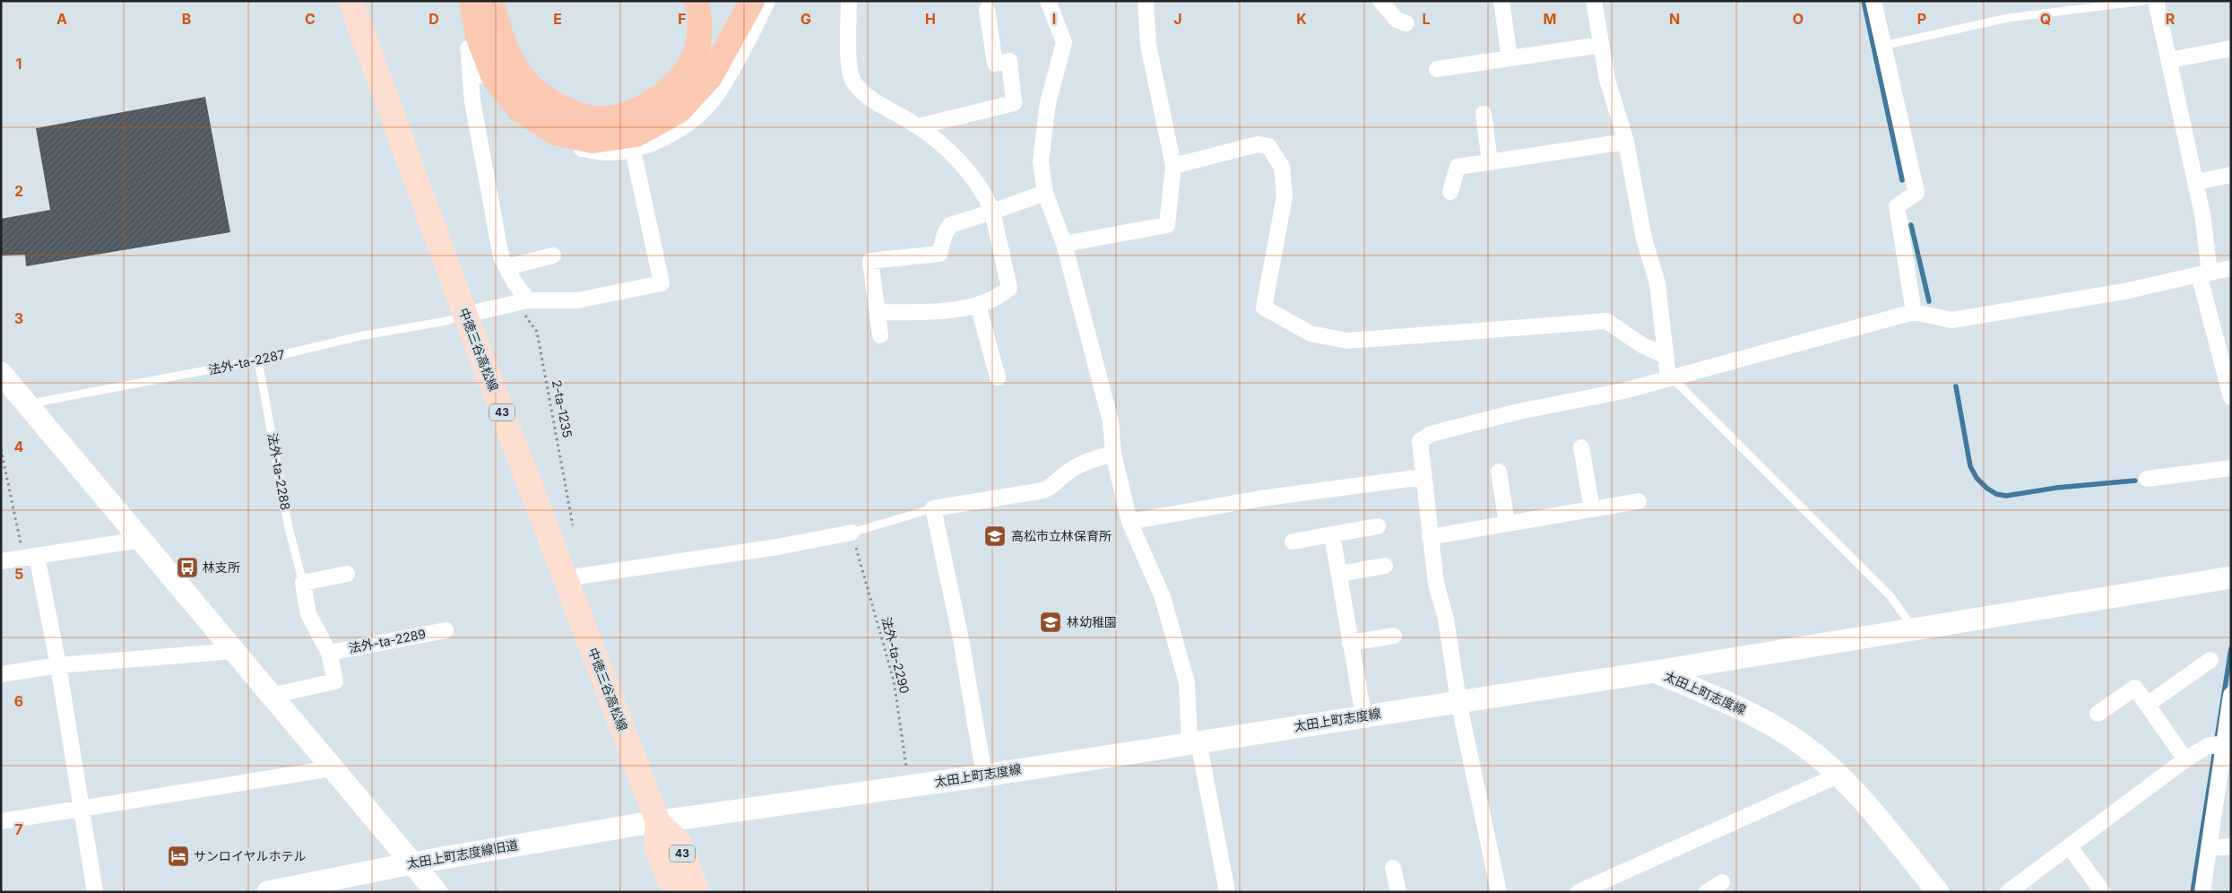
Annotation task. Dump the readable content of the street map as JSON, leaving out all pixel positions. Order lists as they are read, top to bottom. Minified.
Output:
{"streets":{"main road":["中徳三谷高松線","43"],"street":["法外-ta-2289","太田上町志度線","太田上町志度線旧道"],"lane":["法外-ta-2287","法外-ta-2288"],"path":["2-ta-1235","法外-ta-2290"]},"crossings":[["中徳三谷高松線","法外-ta-2287"],["中徳三谷高松線","太田上町志度線"],["中徳三谷高松線","太田上町志度線旧道"],["法外-ta-2287","法外-ta-2288"],["法外-ta-2290","太田上町志度線"],["太田上町志度線","太田上町志度線旧道"]],"places":{"school or university":["高松市立林保育所","林幼稚園"],"bus stop":["林支所"],"hotel":["サンロイヤルホテル"]},"grid":{"columns":["A","B","C","D","E","F","G","H","I","J","K","L","M","N","O","P","Q","R"],"rows":["1","2","3","4","5","6","7"]}}
